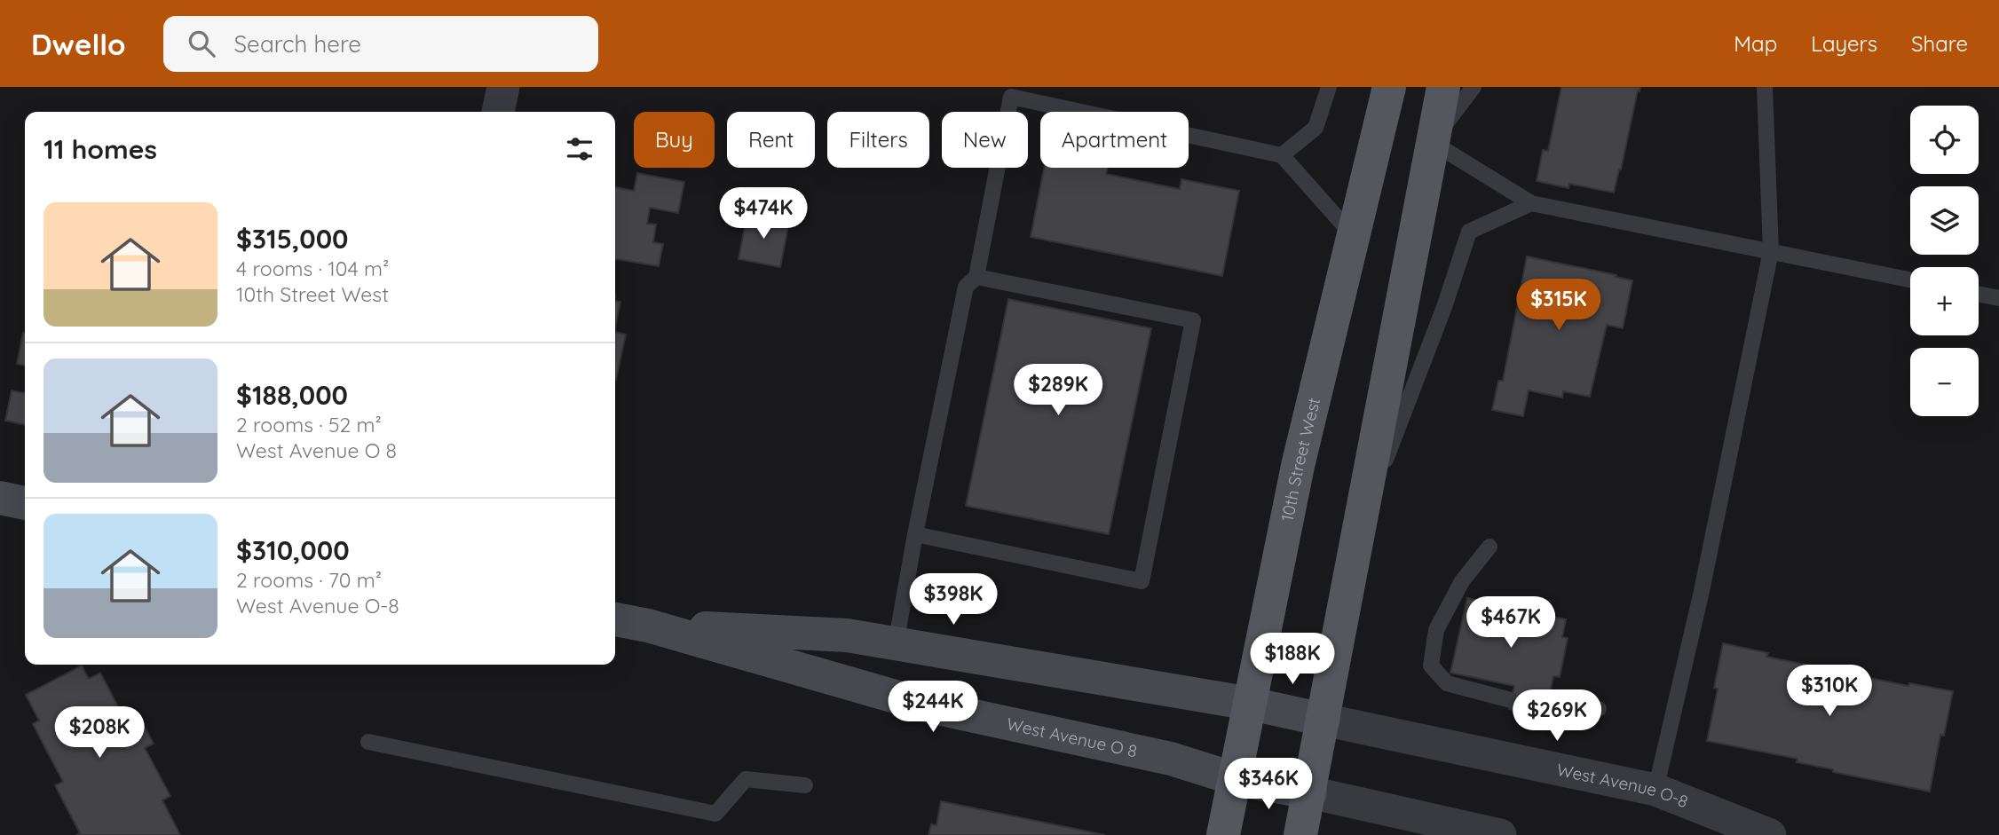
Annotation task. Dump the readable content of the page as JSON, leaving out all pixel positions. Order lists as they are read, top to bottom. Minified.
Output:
{"streets":{"main road":["10th Street West"],"street":["West Avenue O 8","West Avenue O-8"]},"crossings":[["10th Street West","West Avenue O 8"],["West Avenue O 8","West Avenue O-8"]],"page":{"header":"Dwello","search":"Search here","nav":["Map","Layers","Share"],"map_buttons":["+","−"],"chip":["Buy","Rent","Filters","New","Apartment"],"heading":"11 homes","list":[{"name":"$315,000","note":"4 rooms · 104 m² · 10th Street West"},{"name":"$188,000","note":"2 rooms · 52 m² · West Avenue O 8"},{"name":"$310,000","note":"2 rooms · 70 m² · West Avenue O-8"}],"price":["$474K","$315K","$289K","$398K","$467K","$188K","$310K","$244K","$269K","$208K","$346K"]}}
